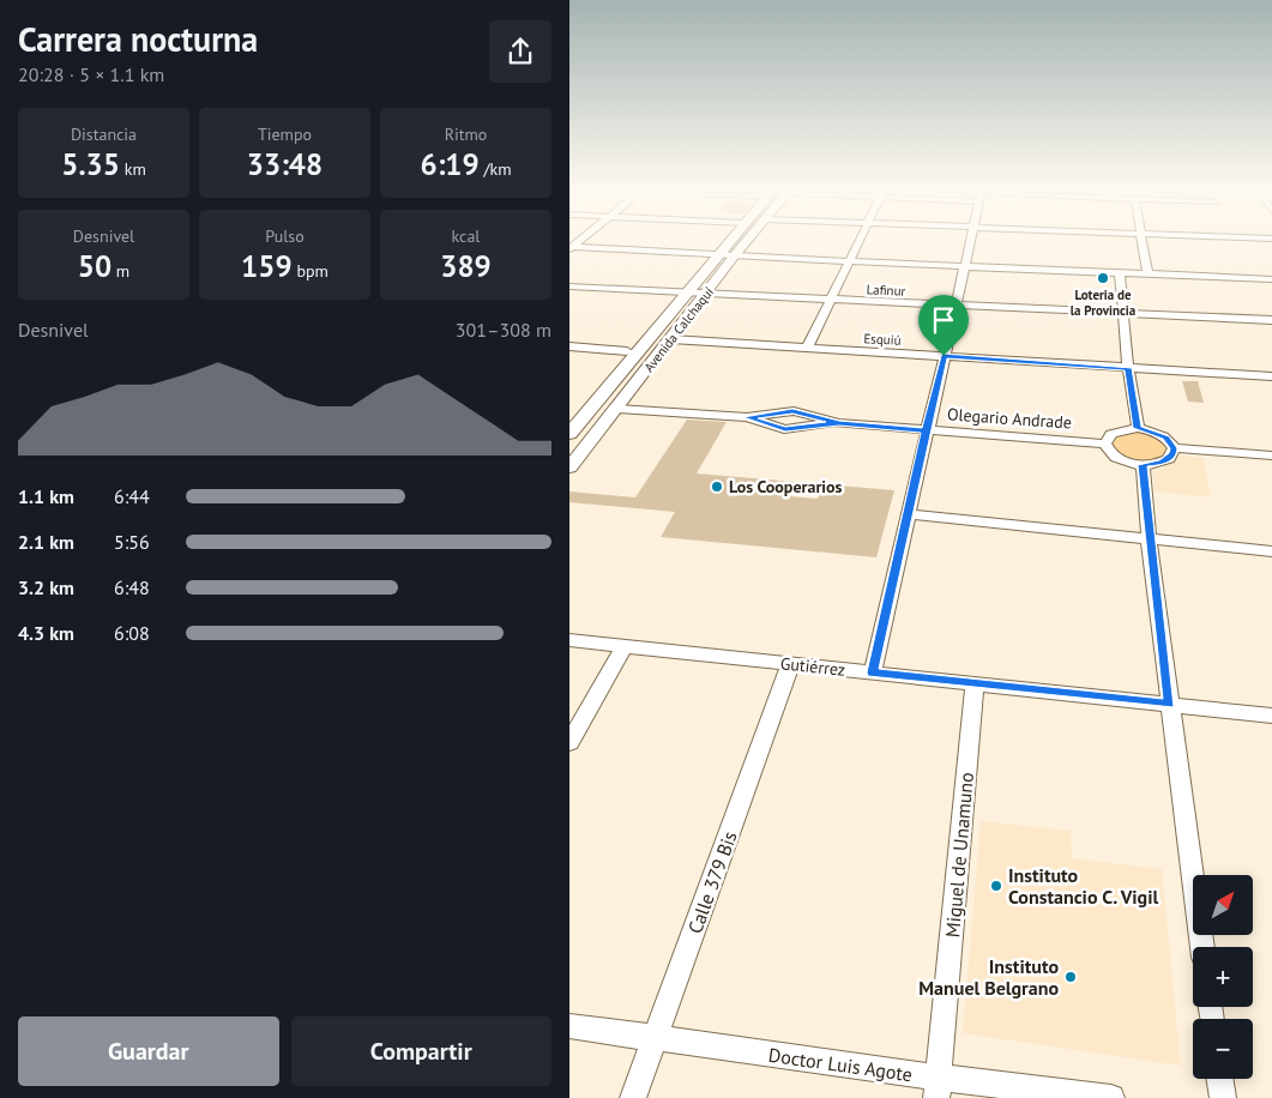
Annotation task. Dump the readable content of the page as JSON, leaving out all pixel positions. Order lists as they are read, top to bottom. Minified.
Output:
{"streets":{"main road":["Avenida Calchaquí"],"street":["Lafinur","Esquiú","Olegario Andrade","Gutiérrez","Miguel de Unamuno","Calle 379 Bis","Doctor Luis Agote"]},"crossings":[["Lafinur","Avenida Calchaquí"],["Avenida Calchaquí","Esquiú"],["Avenida Calchaquí","Olegario Andrade"],["Gutiérrez","Miguel de Unamuno"],["Gutiérrez","Calle 379 Bis"],["Miguel de Unamuno","Doctor Luis Agote"],["Calle 379 Bis","Doctor Luis Agote"]],"places":["Loteria de la Provincia","Los Cooperarios","Instituto Constancio C. Vigil","Instituto Manuel Belgrano"],"north":"top right","page":{"heading":["Carrera nocturna","20:28 · 5 × 1.1 km"],"stats":[["Distancia","5.35 km"],["Tiempo","33:48"],["Ritmo","6:19 /km"],["Desnivel","50 m"],["Pulso","159 bpm"],["kcal","389"]],"chart":["Desnivel","301–308 m"],"list":[{"name":"1.1 km","note":"6:44"},{"name":"2.1 km","note":"5:56"},{"name":"3.2 km","note":"6:48"},{"name":"4.3 km","note":"6:08"}],"map_buttons":["+","−"],"buttons":["Guardar","Compartir"]}}
